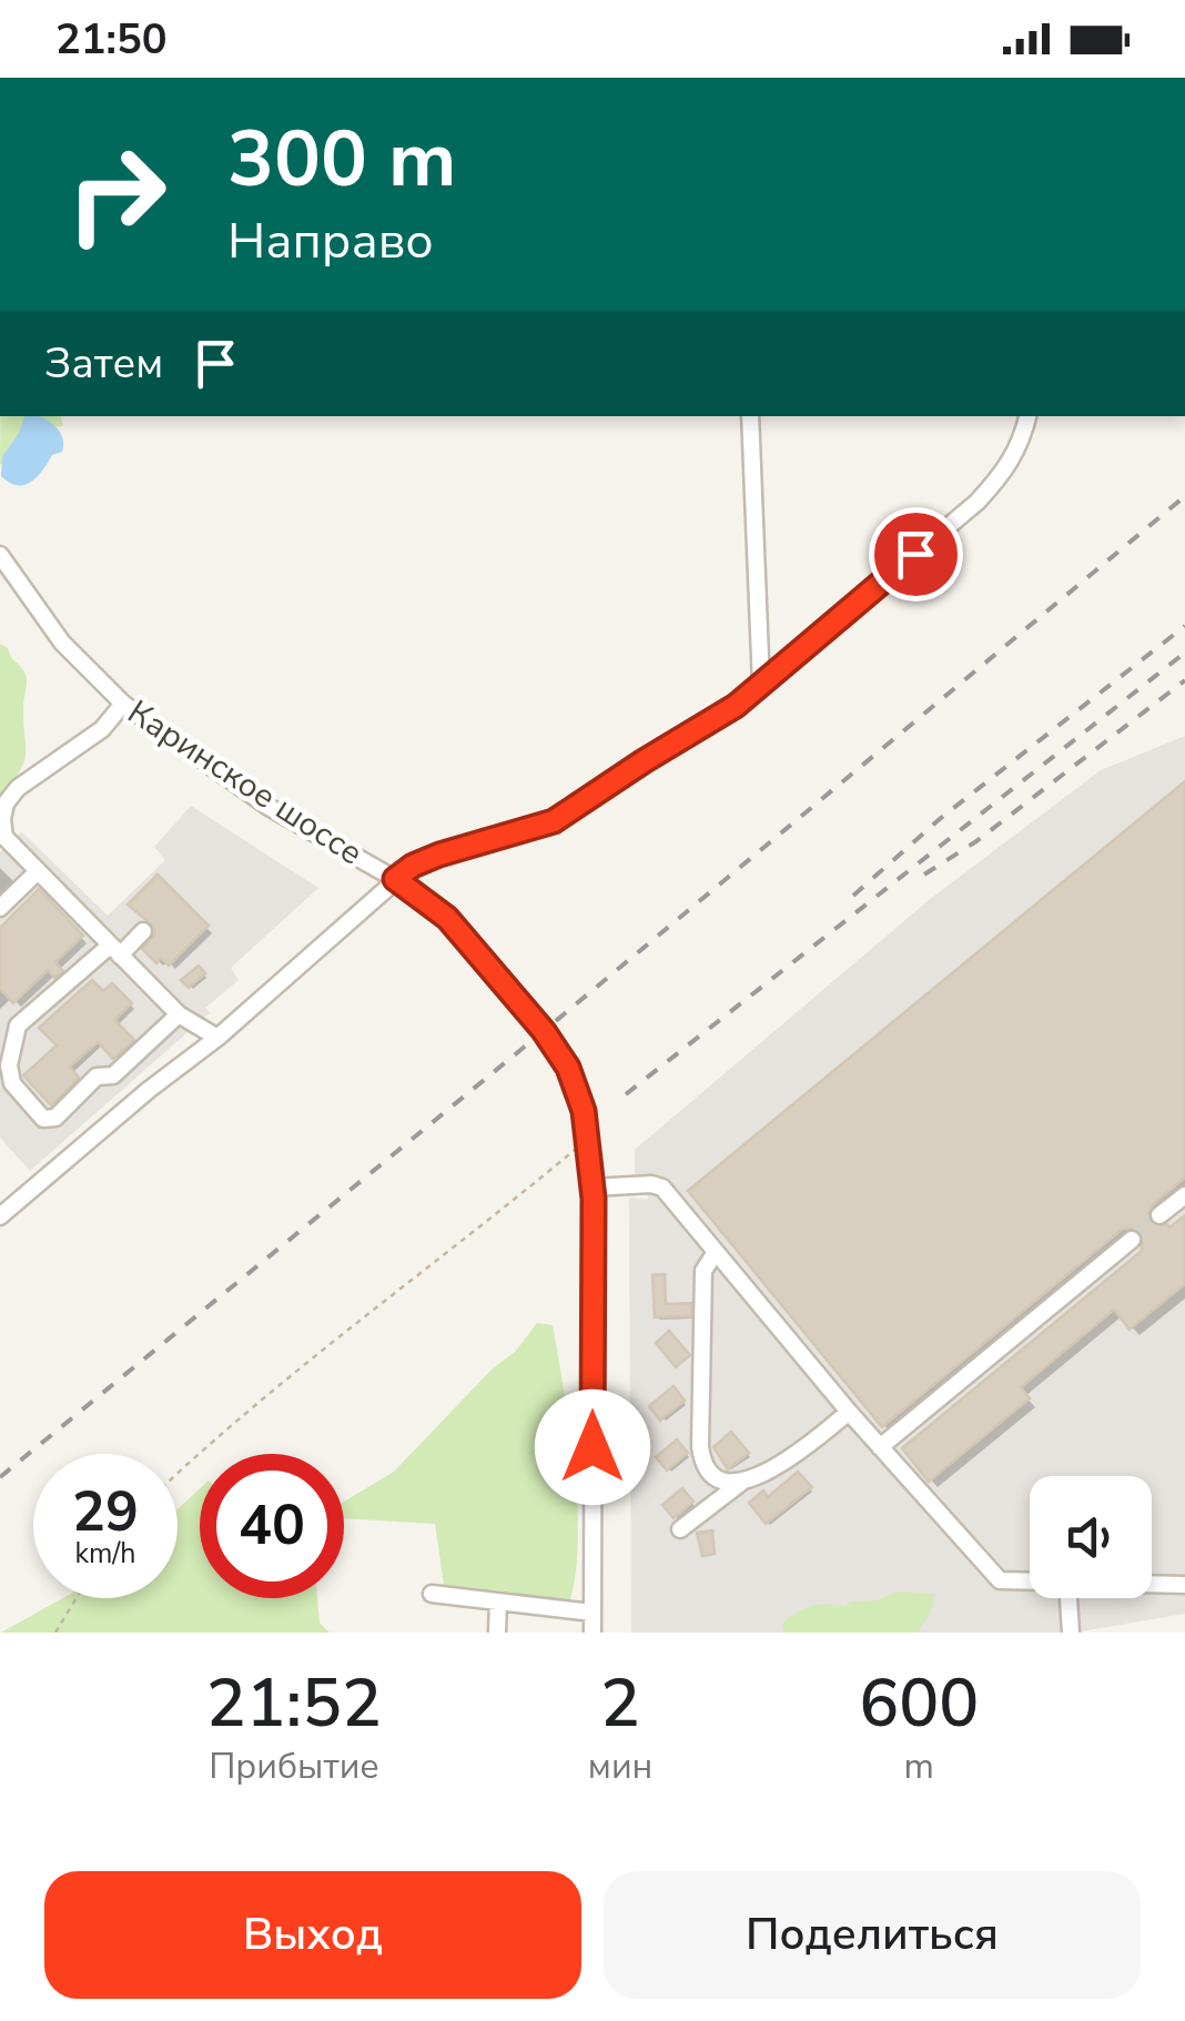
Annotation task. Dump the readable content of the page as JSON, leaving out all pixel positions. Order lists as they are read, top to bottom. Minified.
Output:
{"streets":{"street":["Каринское шоссе"]},"page":{"status":"21:50","turn":["300 m","Направо"],"then":"Затем","speed":"29 km/h","limit":"40","eta":["21:52","Прибытие","2","мин","600","m"],"buttons":["Выход","Поделиться"]}}
